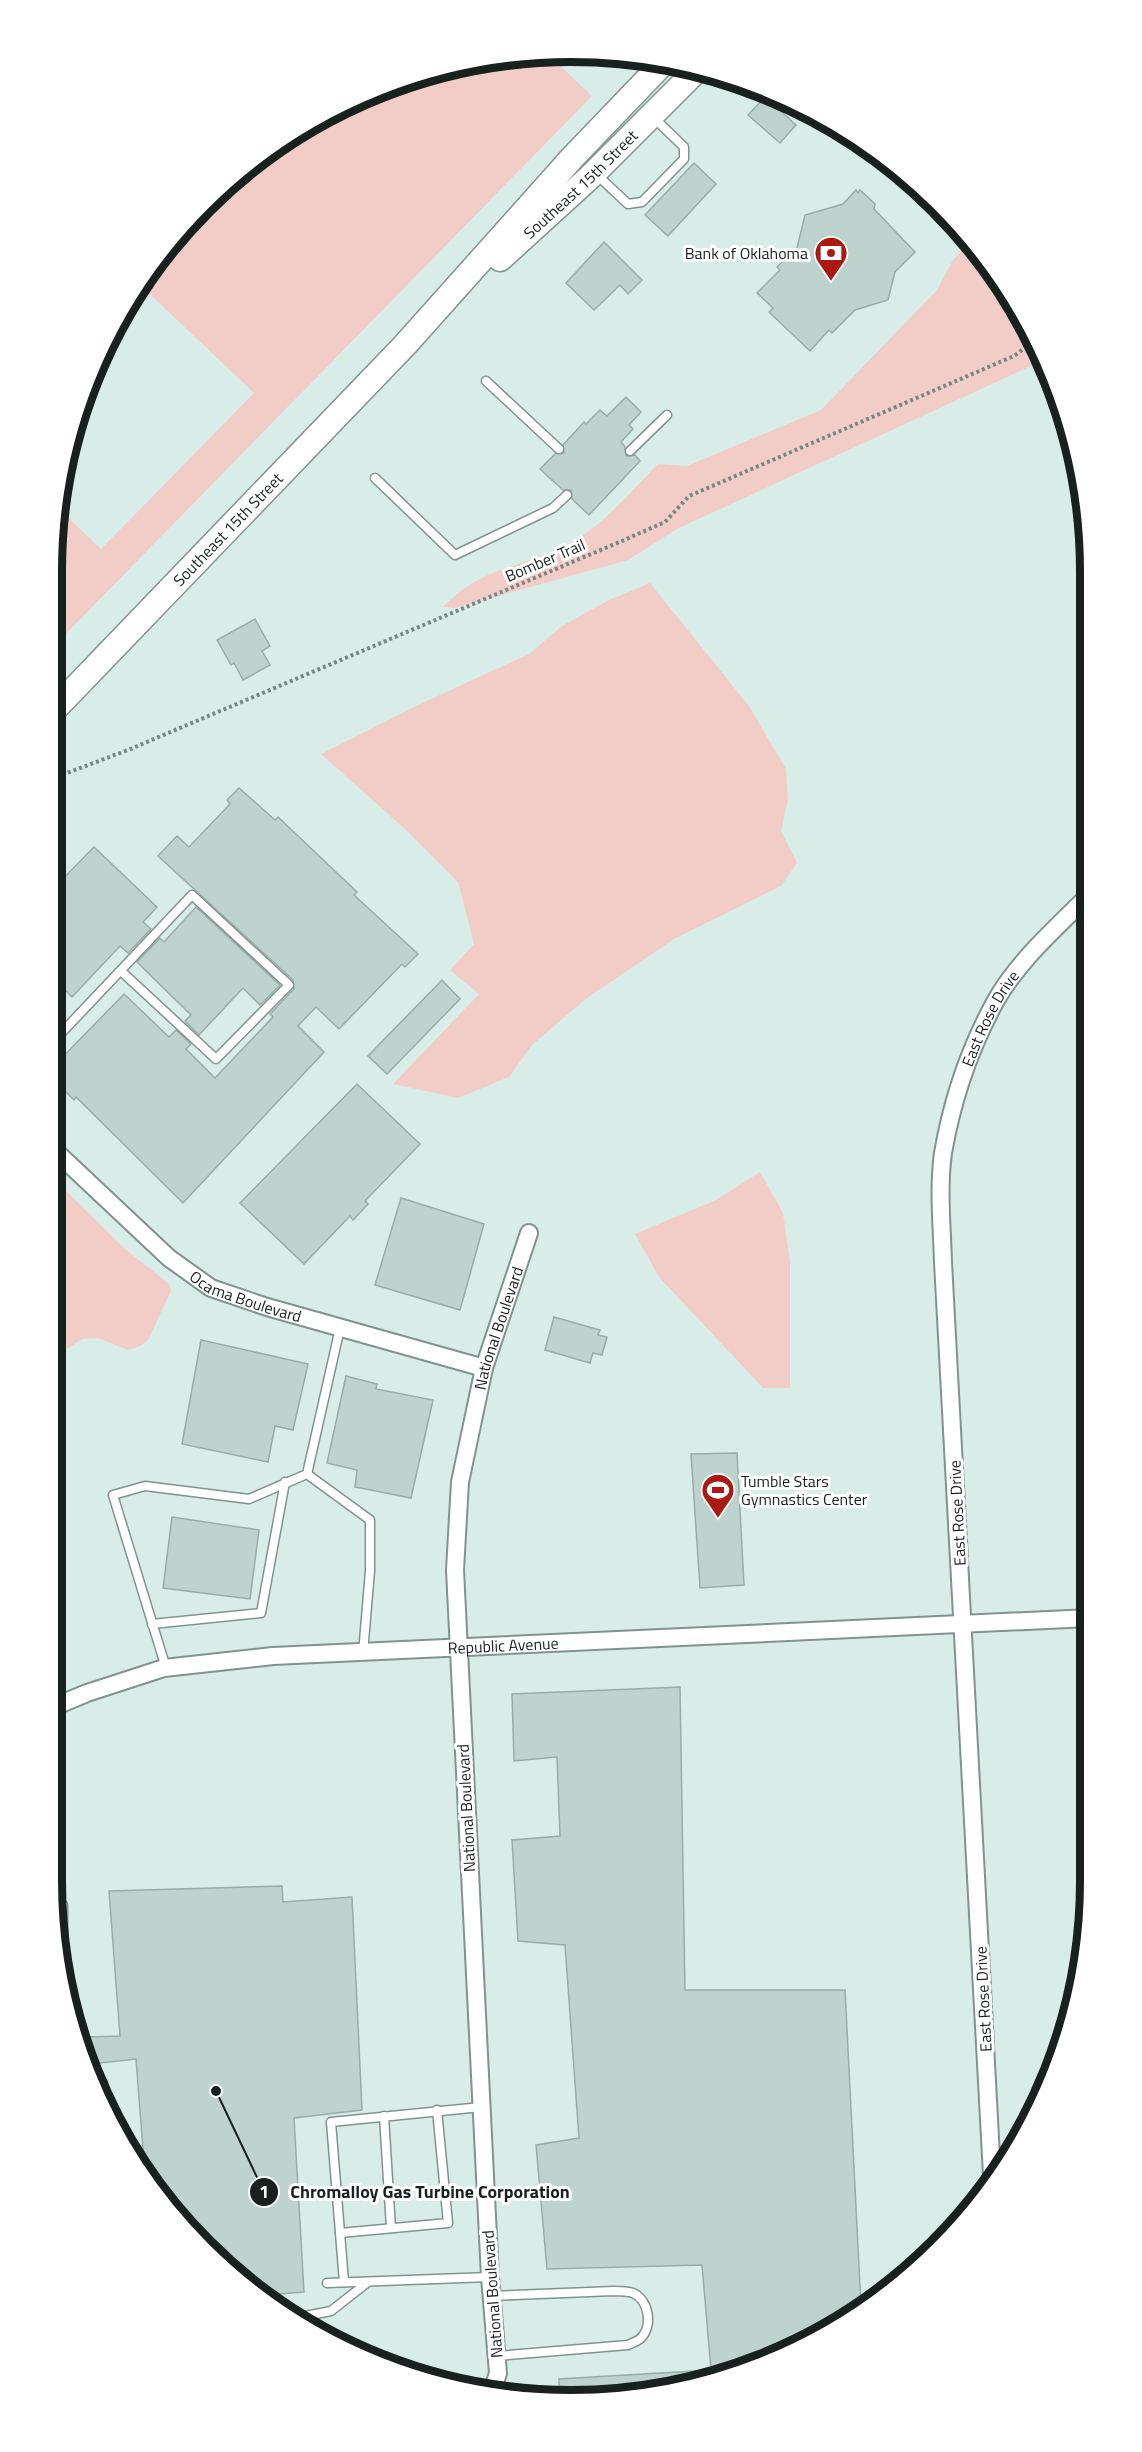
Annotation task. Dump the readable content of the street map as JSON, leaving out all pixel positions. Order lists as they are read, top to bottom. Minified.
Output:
{"streets":{"main road":["Southeast 15th Street"],"street":["East Rose Drive","Ocama Boulevard","National Boulevard","Republic Avenue"],"path":["Bomber Trail"]},"crossings":[["East Rose Drive","Republic Avenue"],["Ocama Boulevard","National Boulevard"],["National Boulevard","Republic Avenue"]],"places":{"bank":["Bank of Oklahoma"],"sports":["Tumble Stars Gymnastics Center"],"other":["Chromalloy Gas Turbine Corporation"]}}
